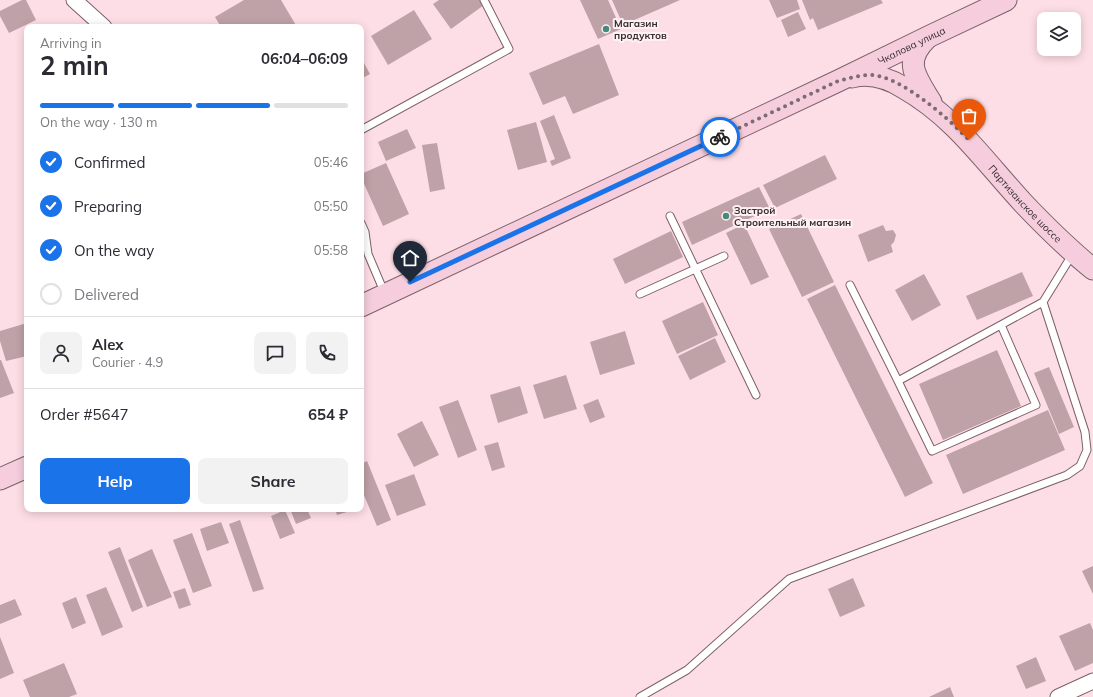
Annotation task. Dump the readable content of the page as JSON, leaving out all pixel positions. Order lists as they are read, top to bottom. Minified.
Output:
{"streets":{"main road":["Чкалова улица","Партизанское шоссе"]},"crossings":[["Чкалова улица","Партизанское шоссе"]],"places":["Магазин продуктов","Застрой Строительный магазин"],"page":{"heading":["2 min","Arriving in","06:04–06:09"],"panel":["Alex","Courier · 4.9","Order #5647","654 ₽"],"bar":"On the way · 130 m","list":[["Confirmed","05:46"],["Preparing","05:50"],["On the way","05:58"],"Delivered"],"buttons":["Help","Share"]}}
